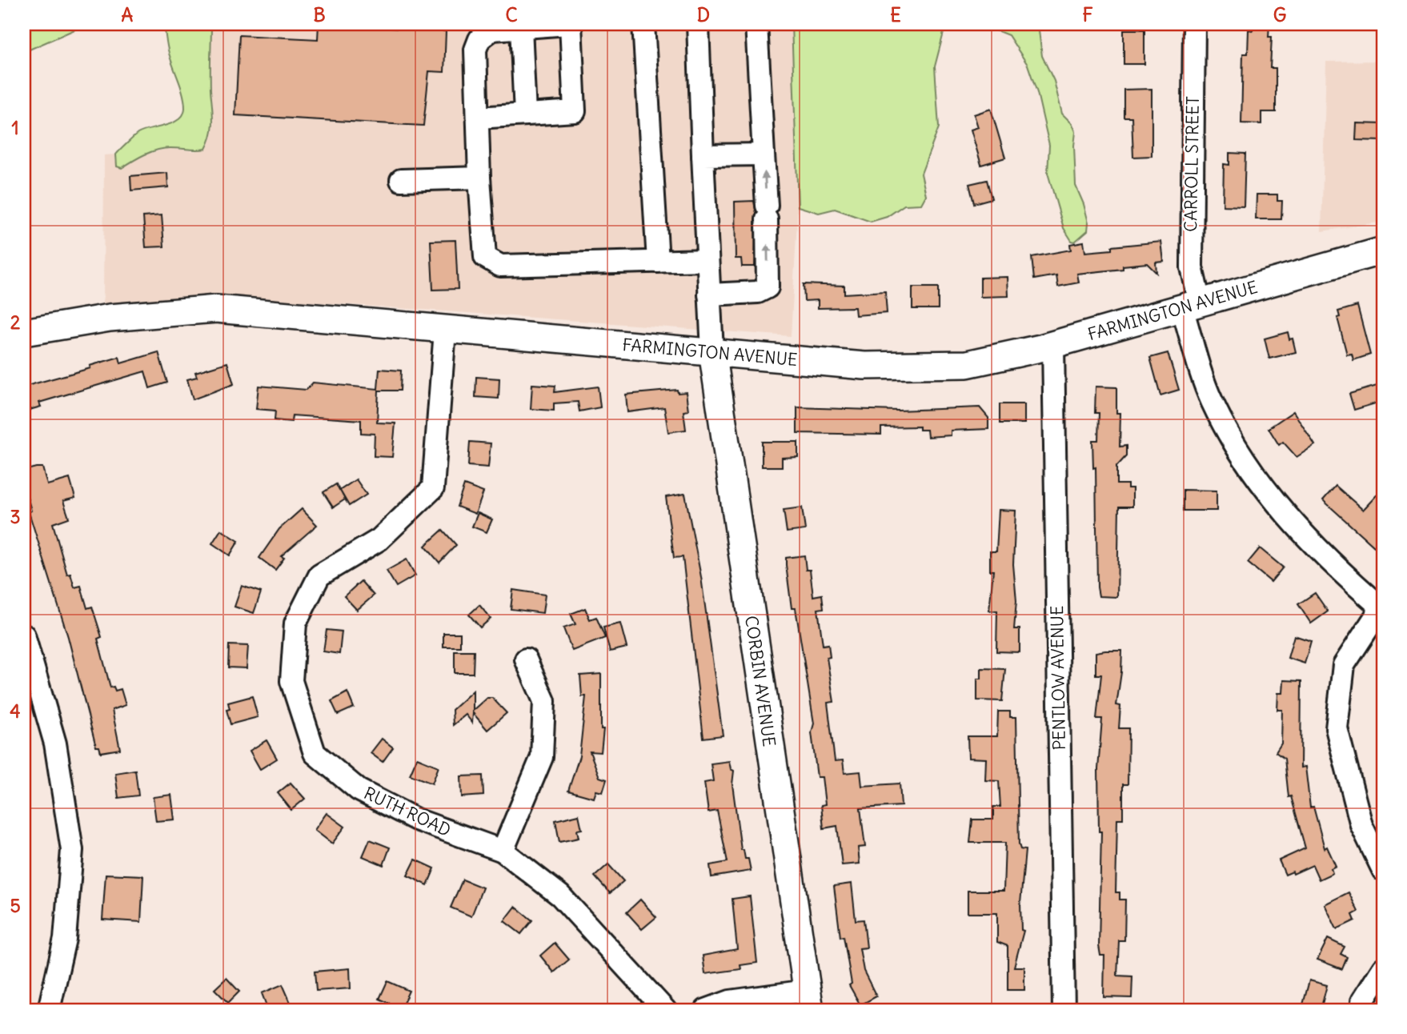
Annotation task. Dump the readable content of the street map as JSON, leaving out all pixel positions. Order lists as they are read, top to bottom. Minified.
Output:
{"streets":{"main road":["FARMINGTON AVENUE","CORBIN AVENUE"],"street":["CARROLL STREET","PENTLOW AVENUE","RUTH ROAD"]},"crossings":[["CARROLL STREET","FARMINGTON AVENUE"],["FARMINGTON AVENUE","PENTLOW AVENUE"],["FARMINGTON AVENUE","CORBIN AVENUE"],["FARMINGTON AVENUE","RUTH ROAD"]],"grid":{"columns":["A","B","C","D","E","F","G"],"rows":["1","2","3","4","5"]}}
